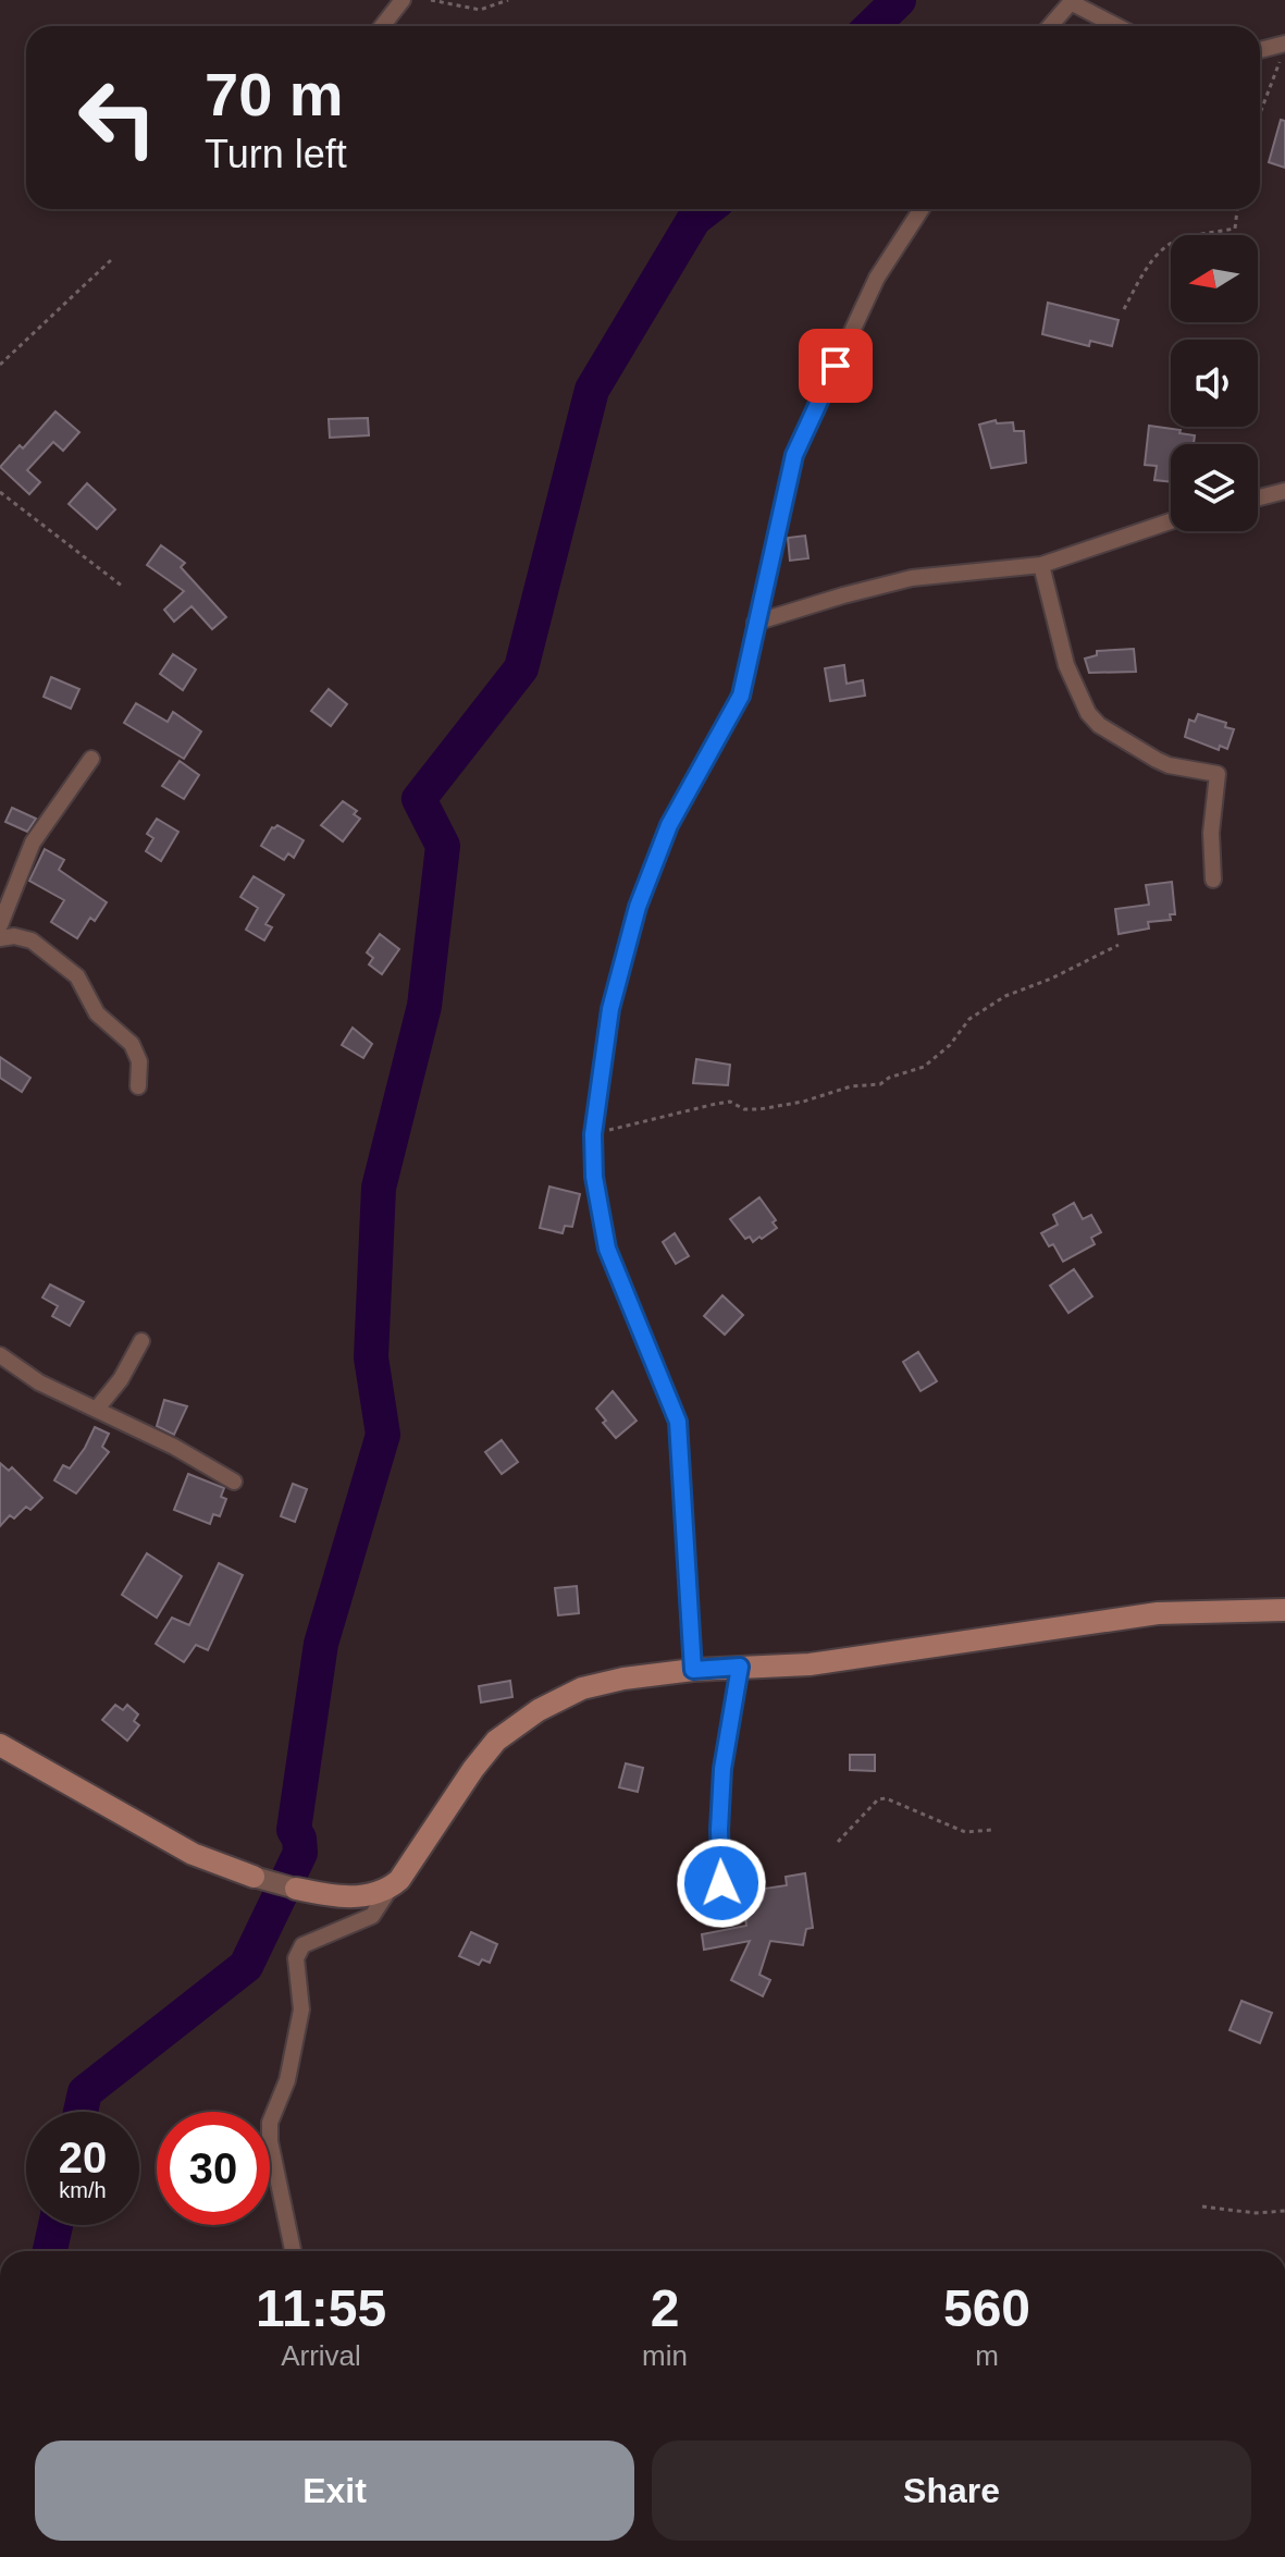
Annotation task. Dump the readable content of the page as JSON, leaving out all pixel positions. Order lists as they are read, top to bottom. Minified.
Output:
{"north":"left","page":{"turn":["70 m","Turn left"],"speed":"20 km/h","limit":"30","eta":["11:55","Arrival","2","min","560","m"],"buttons":["Exit","Share"]}}
